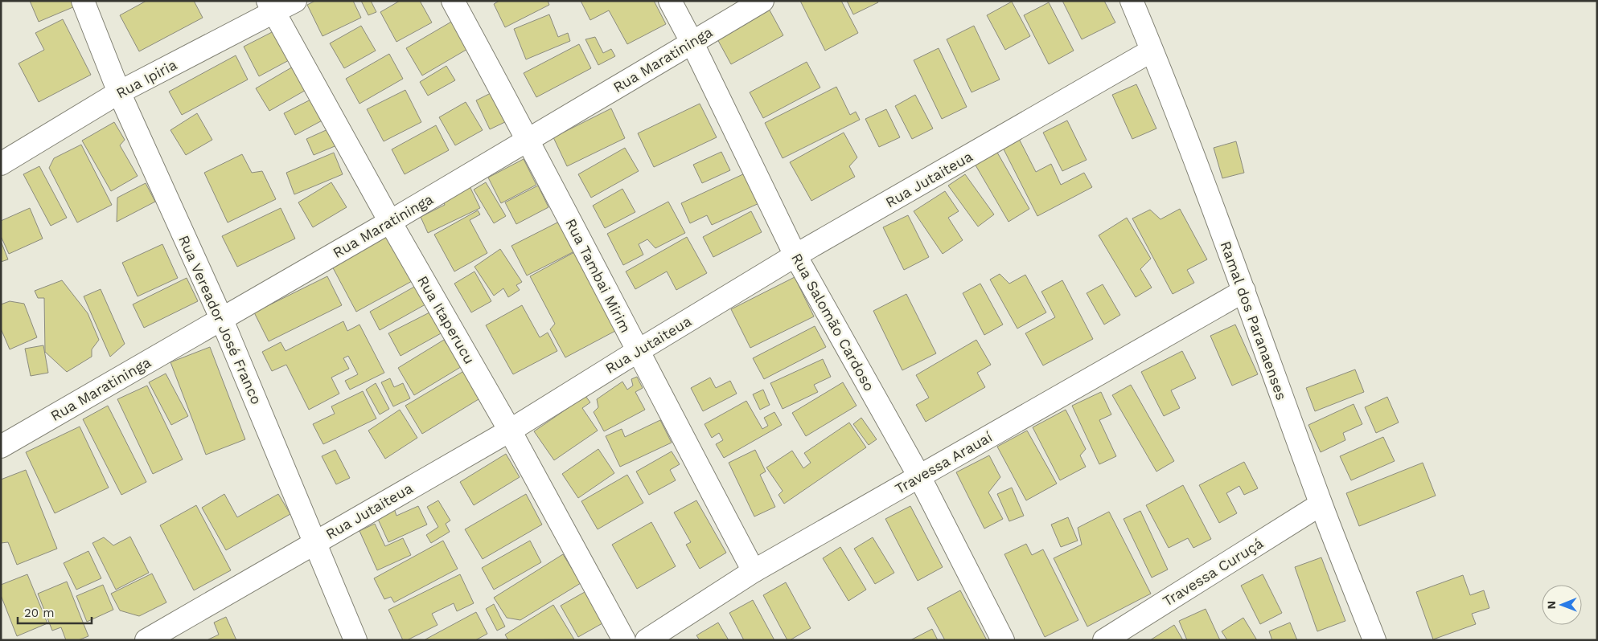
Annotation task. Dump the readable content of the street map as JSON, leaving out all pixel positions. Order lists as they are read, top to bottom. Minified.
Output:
{"streets":{"street":["Rua Maratininga","Rua Ipiria","Rua Jutaiteua","Rua Tambai Mirim","Rua Vereador José Franco","Rua Itaperucu","Ramal dos Paranaenses","Rua Salomão Cardoso","Travessa Arauaí","Travessa Curuçá"]},"crossings":[["Rua Maratininga","Rua Tambai Mirim"],["Rua Maratininga","Rua Vereador José Franco"],["Rua Maratininga","Rua Itaperucu"],["Rua Maratininga","Rua Salomão Cardoso"],["Rua Ipiria","Rua Vereador José Franco"],["Rua Ipiria","Rua Itaperucu"],["Rua Jutaiteua","Rua Tambai Mirim"],["Rua Jutaiteua","Rua Vereador José Franco"],["Rua Jutaiteua","Rua Itaperucu"],["Rua Jutaiteua","Ramal dos Paranaenses"],["Rua Jutaiteua","Rua Salomão Cardoso"],["Rua Tambai Mirim","Travessa Arauaí"],["Ramal dos Paranaenses","Travessa Arauaí"],["Ramal dos Paranaenses","Travessa Curuçá"],["Rua Salomão Cardoso","Travessa Arauaí"]],"scale_bar":"20 m","north":"left"}
